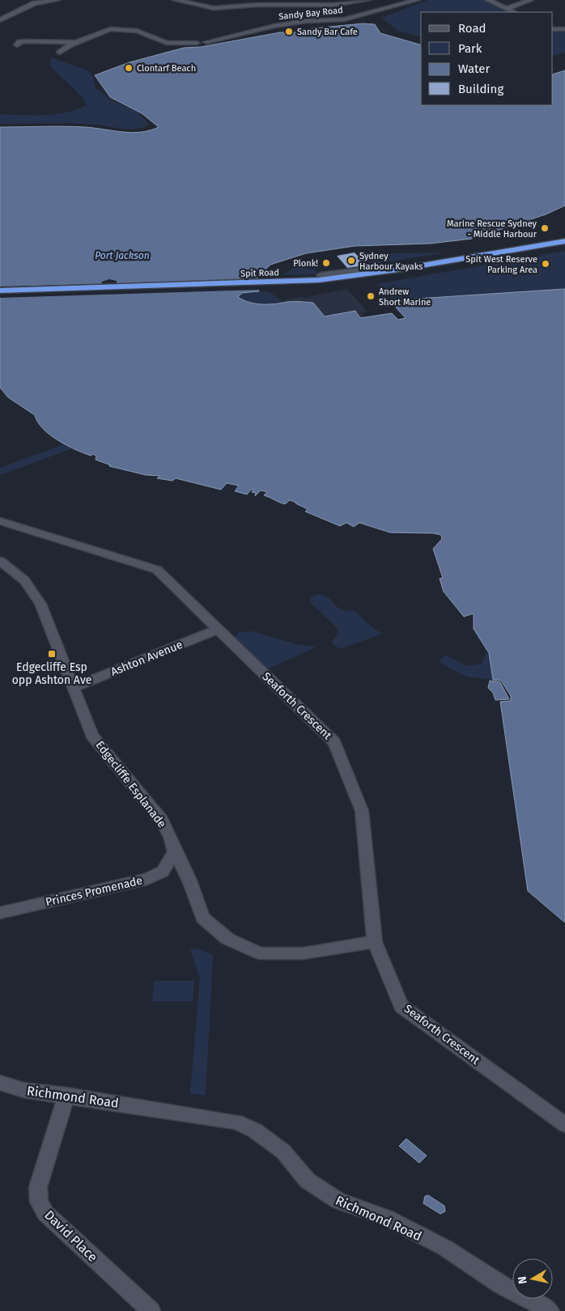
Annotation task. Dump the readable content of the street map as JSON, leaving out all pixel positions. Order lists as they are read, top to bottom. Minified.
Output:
{"streets":{"highway":["Spit Road"],"street":["Sandy Bay Road","Ashton Avenue","Seaforth Crescent","Edgecliffe Esplanade","Princes Promenade","Richmond Road","David Place"]},"crossings":[["Ashton Avenue","Seaforth Crescent"],["Ashton Avenue","Edgecliffe Esplanade"],["Seaforth Crescent","Edgecliffe Esplanade"],["Edgecliffe Esplanade","Princes Promenade"],["Richmond Road","David Place"]],"water":["Port Jackson"],"places":{"other":["Sandy Bar Cafe","Clontarf Beach","Marine Rescue Sydney - Middle Harbour","Sydney Harbour Kayaks","Plonk!","Spit West Reserve Parking Area","Andrew Short Marine"],"transit":["Edgecliffe Esp opp Ashton Ave"]},"legend":["Road","Park","Water","Building"],"north":"left"}
